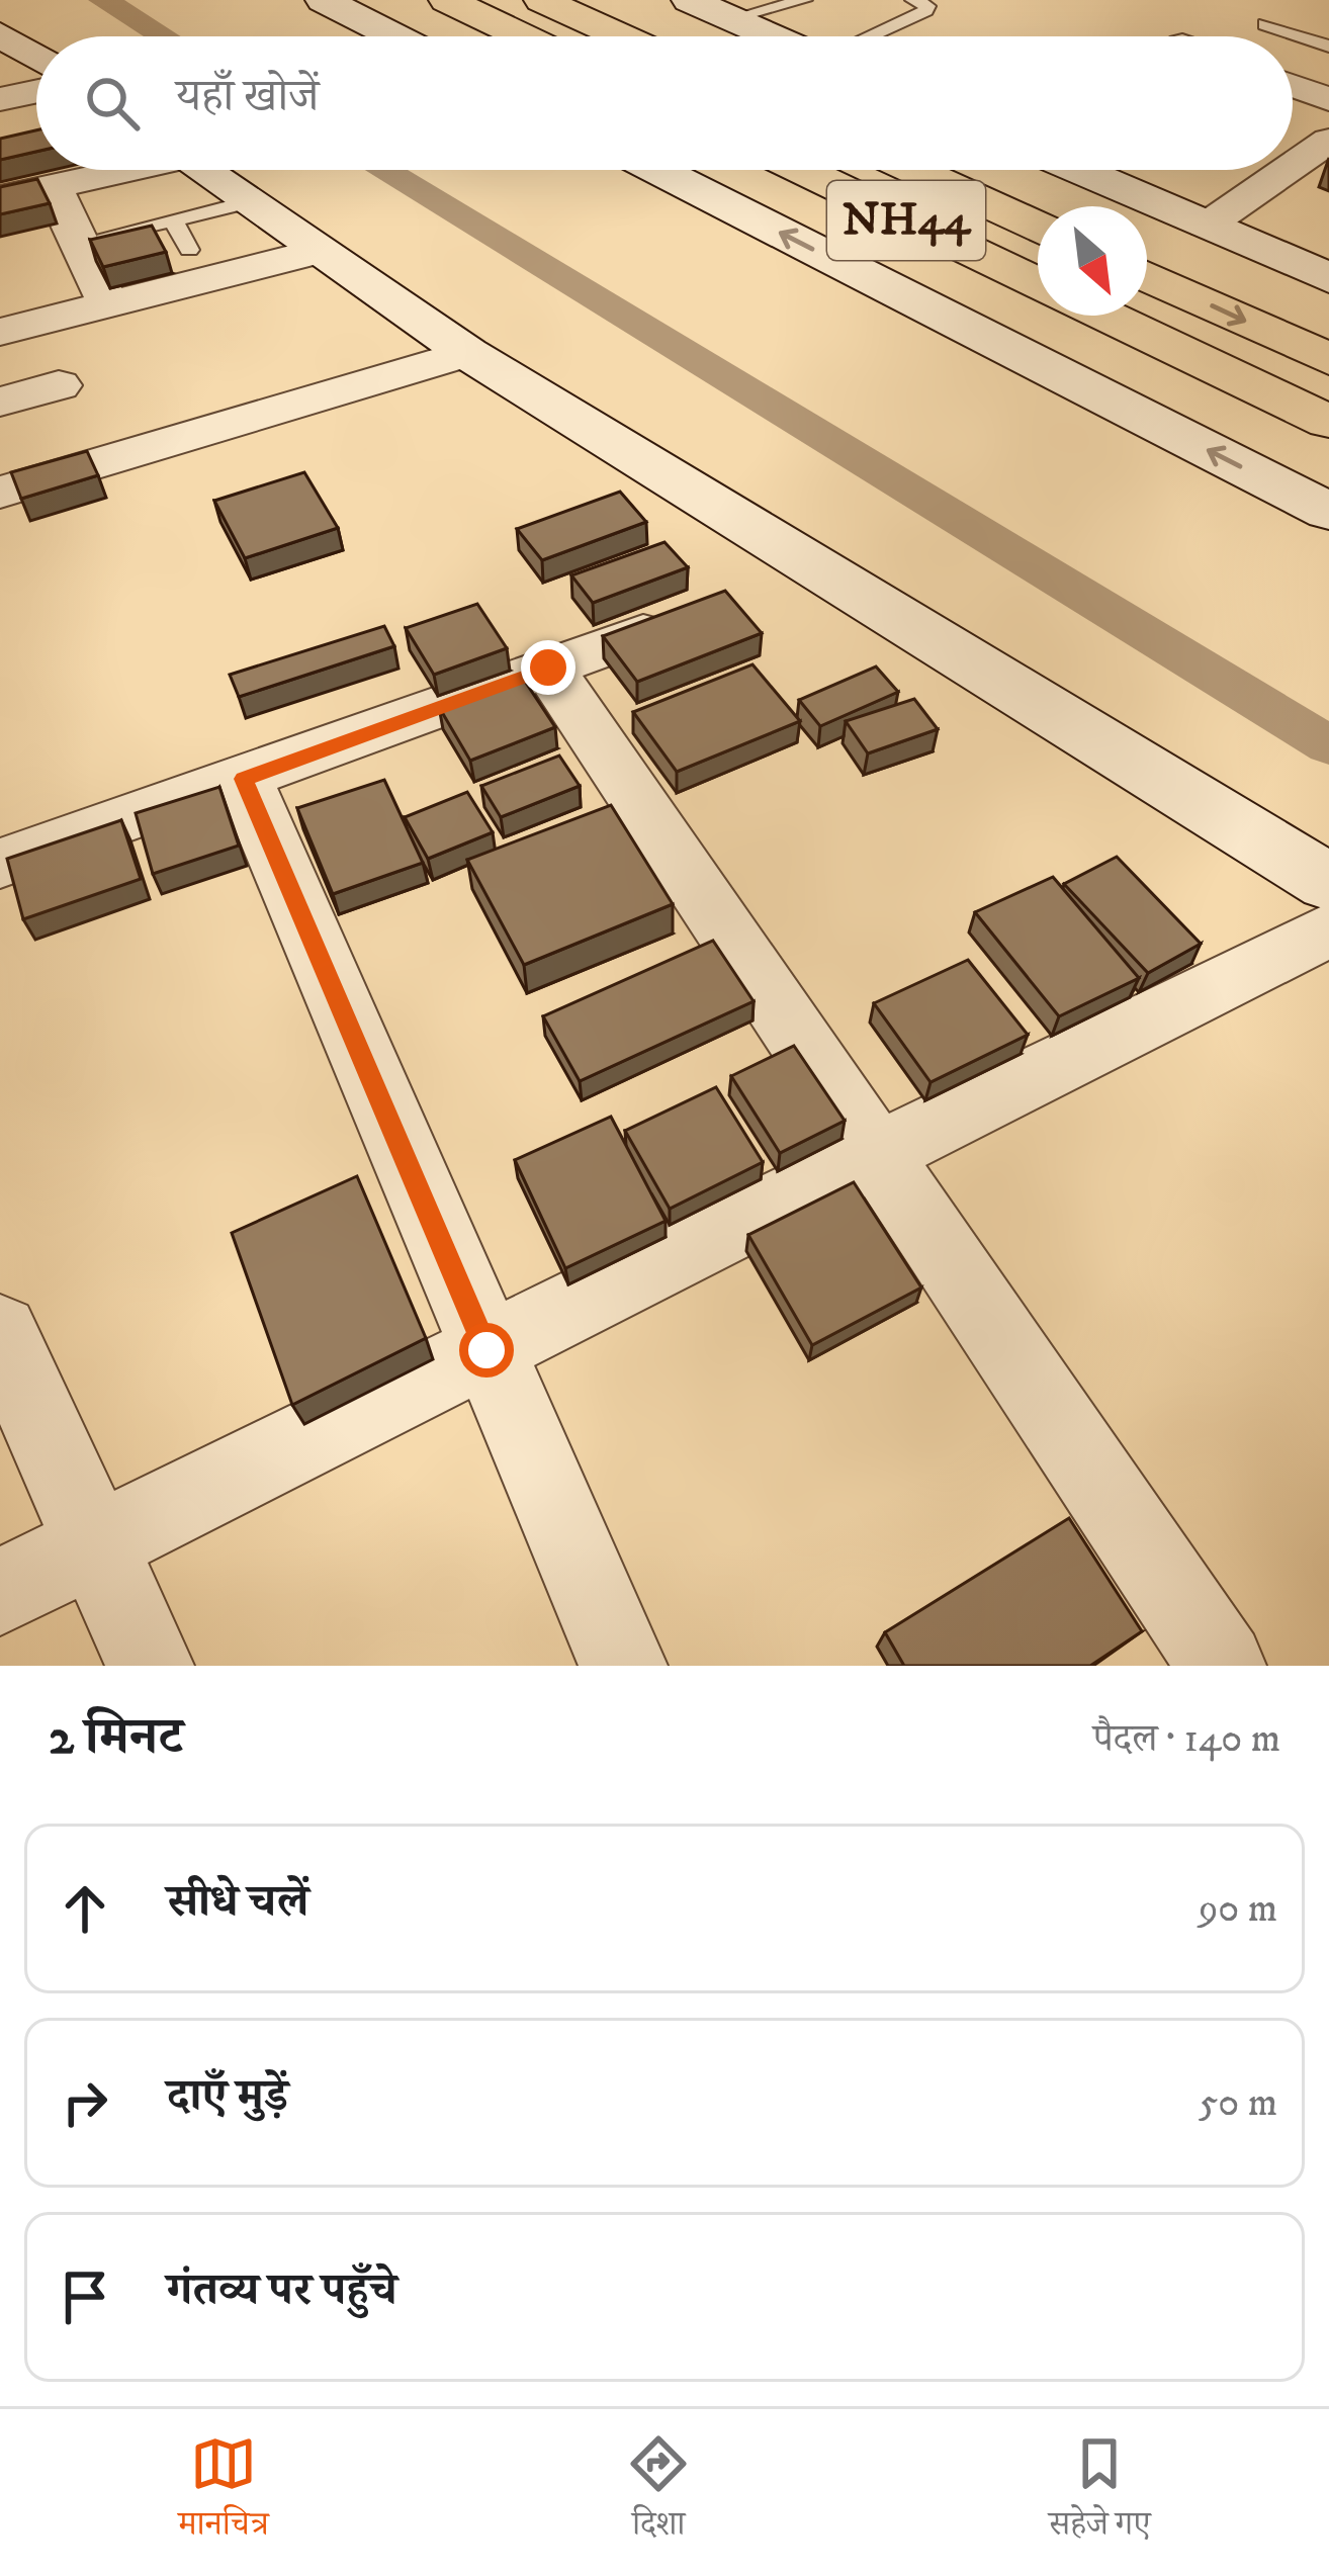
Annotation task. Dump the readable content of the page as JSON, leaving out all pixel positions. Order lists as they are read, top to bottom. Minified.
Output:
{"streets":{"highway":["NH44"]},"north":"bottom right","page":{"search":"यहाँ खोजें","heading":["2 मिनट","पैदल · 140 m"],"list":[["सीधे चलें","90 m"],["दाएँ मुड़ें","50 m"],"गंतव्य पर पहुँचे"],"nav":["मानचित्र","दिशा","सहेजे गए"]}}
